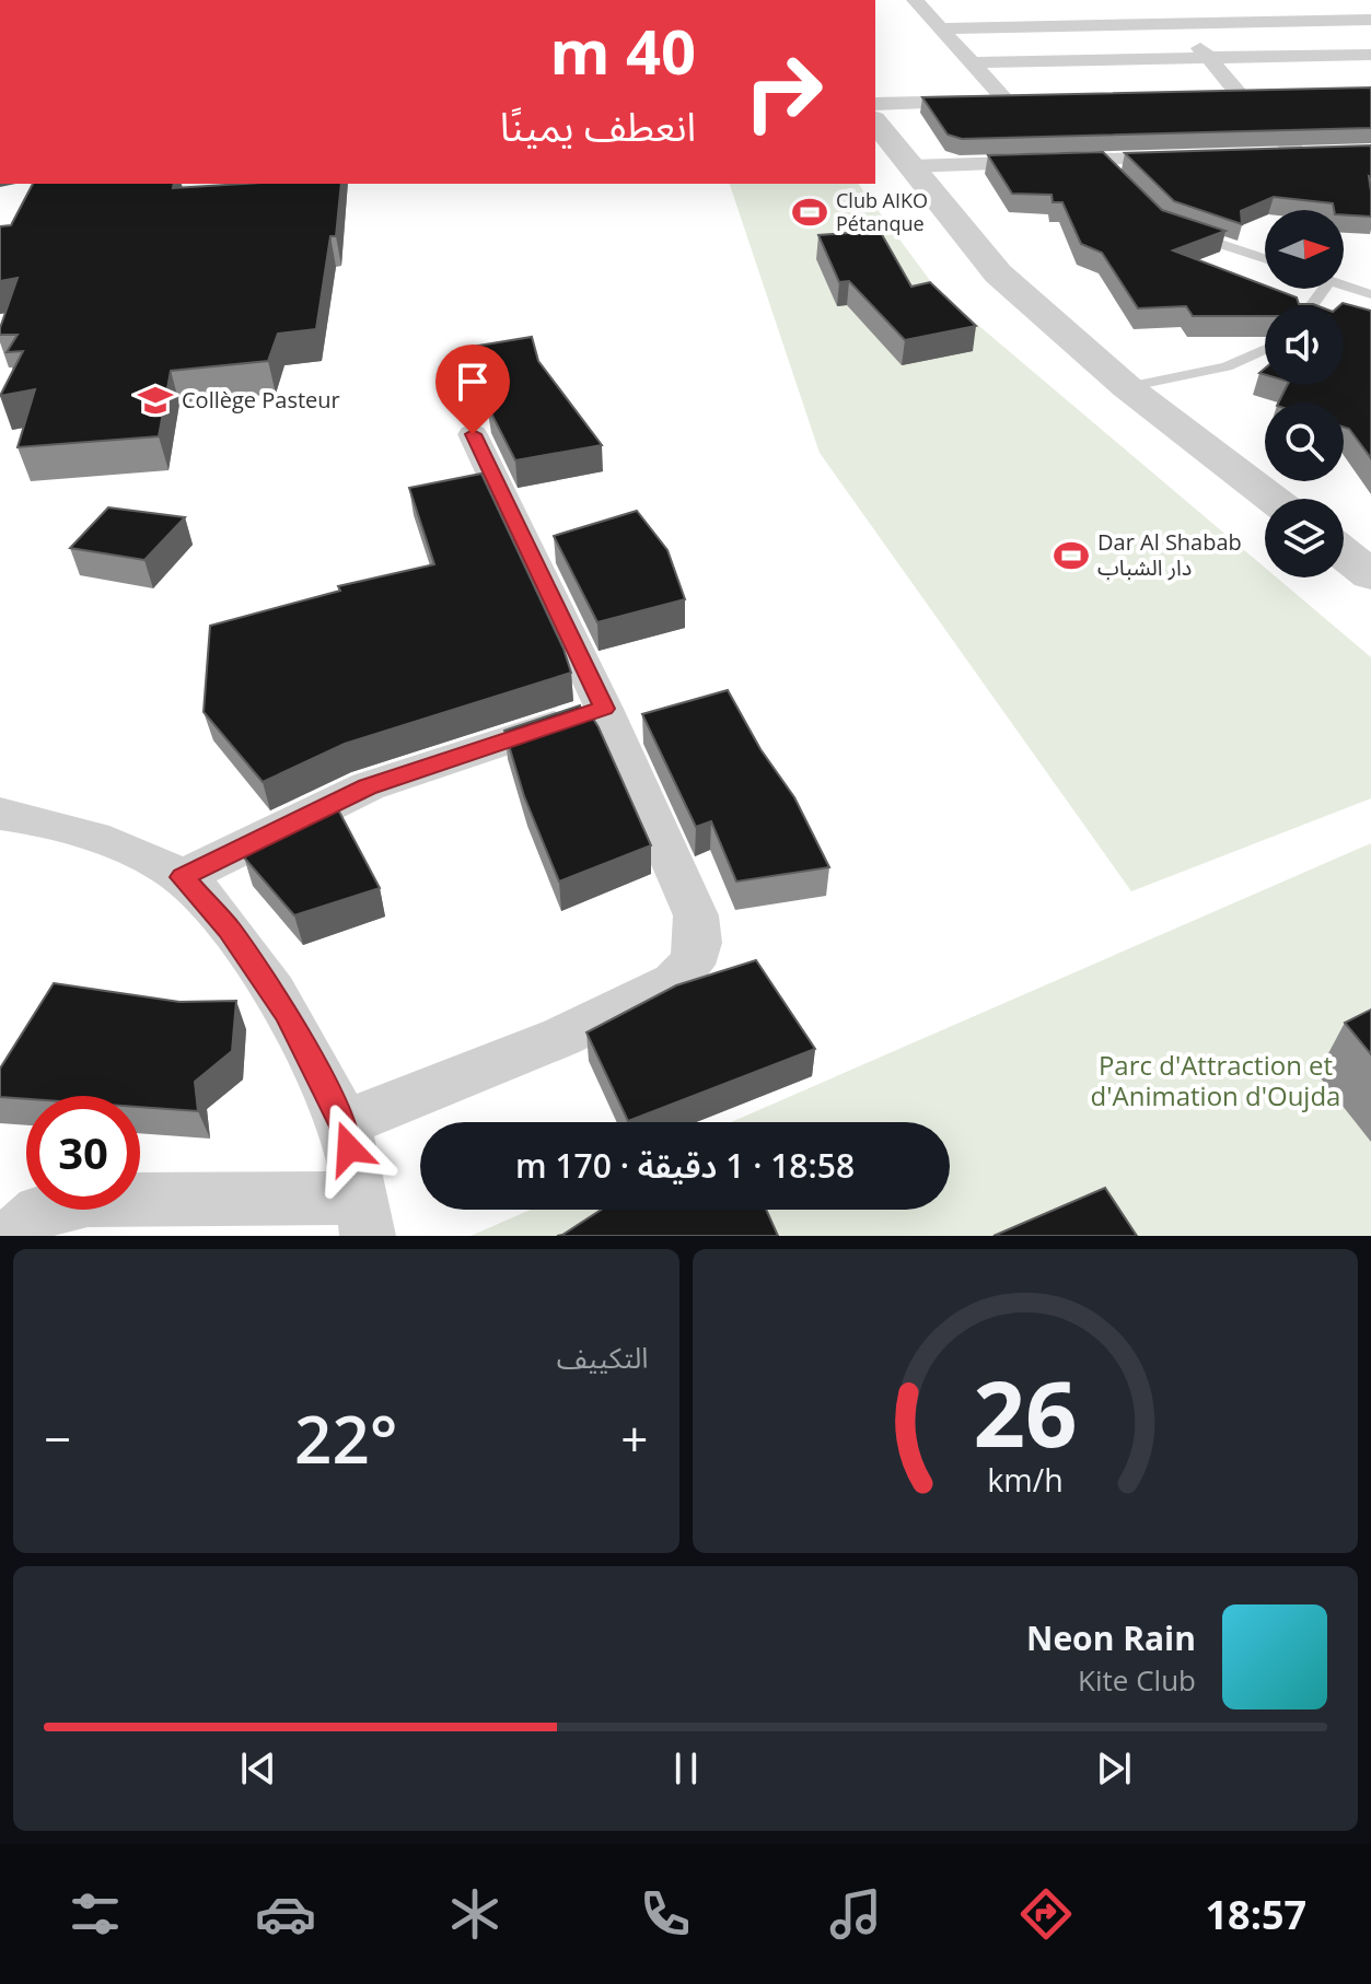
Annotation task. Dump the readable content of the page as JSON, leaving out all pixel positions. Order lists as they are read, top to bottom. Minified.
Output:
{"parks":["Parc d'Attraction et d'Animation d'Oujda"],"places":{"sports":["Club AIKO Pétanque","Dar Al Shabab دار الشباب"],"school or university":["Collège Pasteur"]},"north":"right","page":{"turn":["40 m","انعطف يمينًا"],"limit":"30","trip":"18:58 · 1 دقيقة · 170 m","tile":"التكييف","heat":["−","22°","+"],"song":["Neon Rain","Kite Club"],"tabs":"18:57","gauge":["26","km/h"]}}
